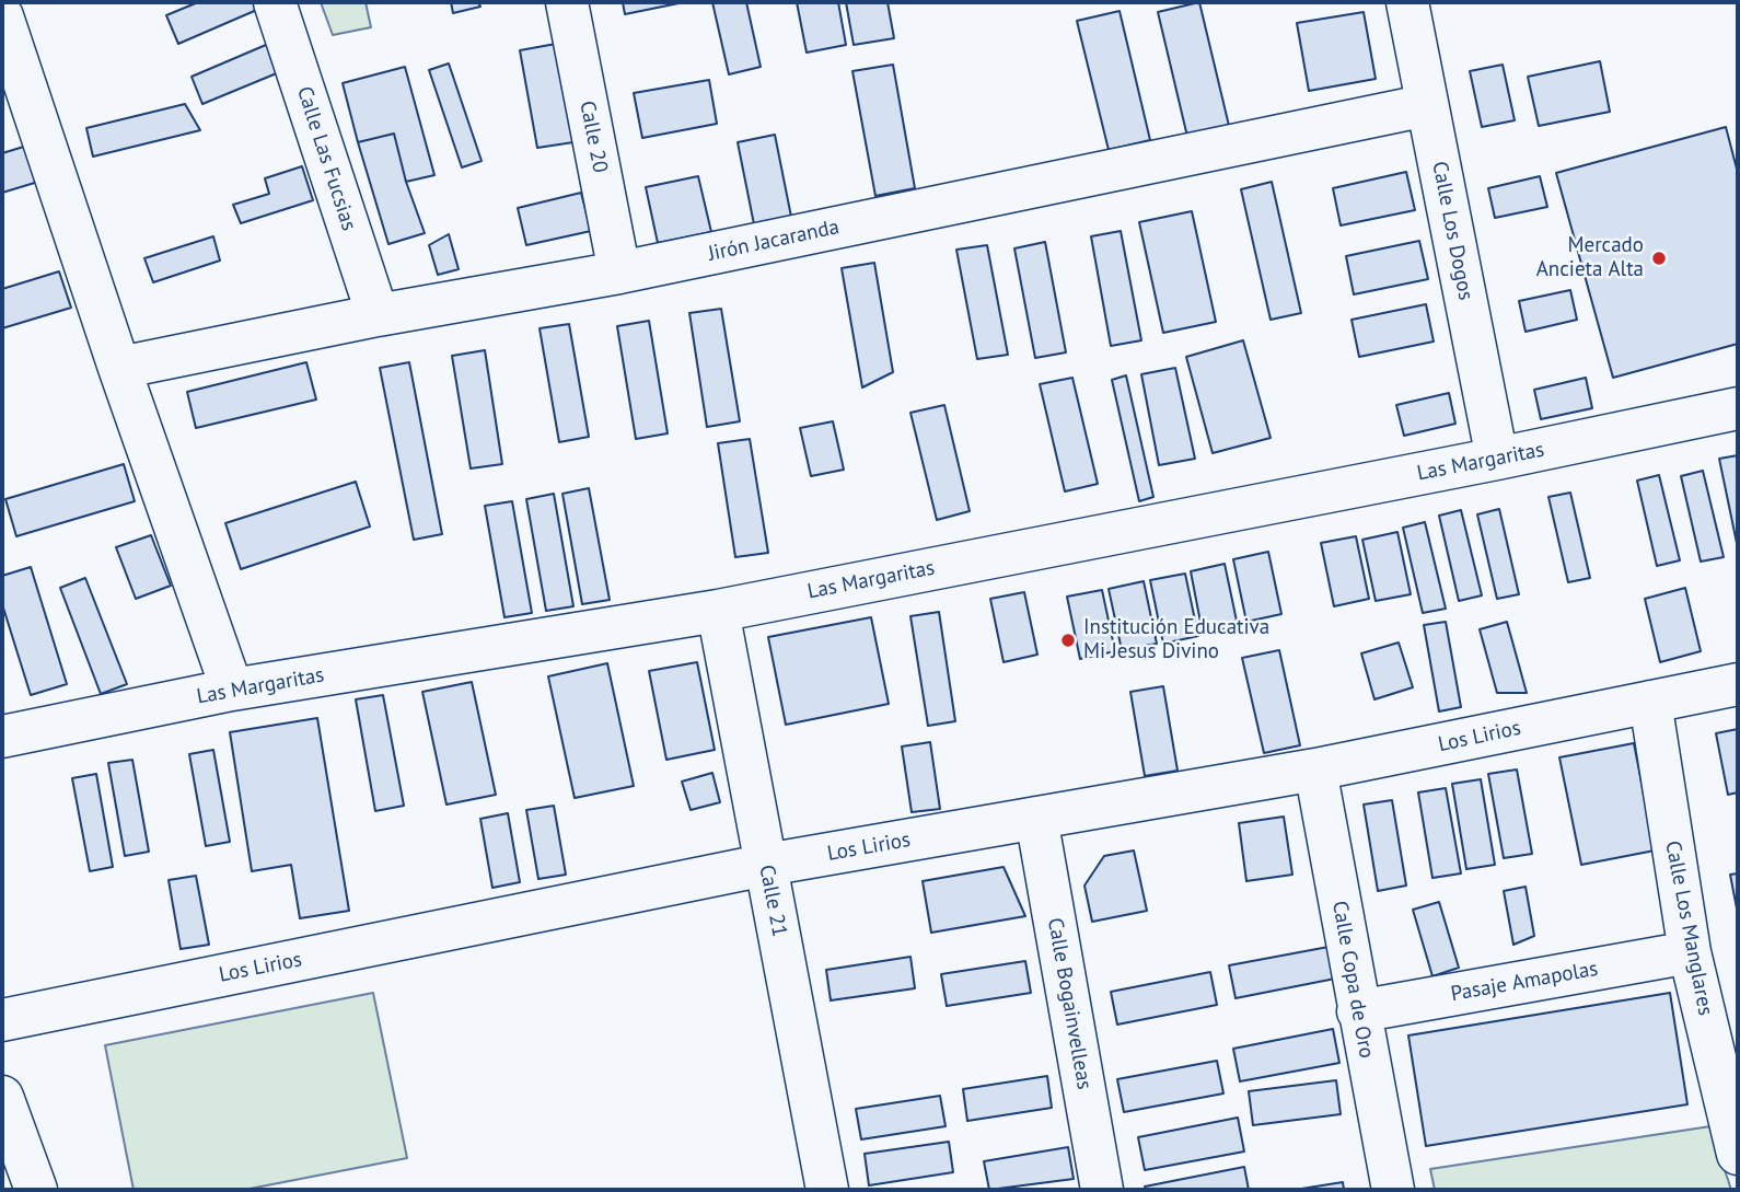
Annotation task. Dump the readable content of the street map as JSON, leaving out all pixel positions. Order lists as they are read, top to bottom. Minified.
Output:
{"streets":{"street":["Calle 20","Calle Las Fucsias","Calle Los Dogos","Jirón Jacaranda","Las Margaritas","Los Lirios","Calle 21","Calle Los Manglares","Calle Copa de Oro","Pasaje Amapolas","Calle Bogainvelleas"]},"crossings":[["Calle 20","Jirón Jacaranda"],["Calle Las Fucsias","Jirón Jacaranda"],["Calle Los Dogos","Jirón Jacaranda"],["Calle Los Dogos","Las Margaritas"],["Las Margaritas","Calle 21"],["Los Lirios","Calle 21"],["Los Lirios","Calle Los Manglares"],["Los Lirios","Calle Copa de Oro"],["Los Lirios","Calle Bogainvelleas"],["Calle Los Manglares","Pasaje Amapolas"],["Calle Copa de Oro","Pasaje Amapolas"]],"places":["Mercado Ancieta Alta","Institución Educativa Mi Jesus Divino"]}
